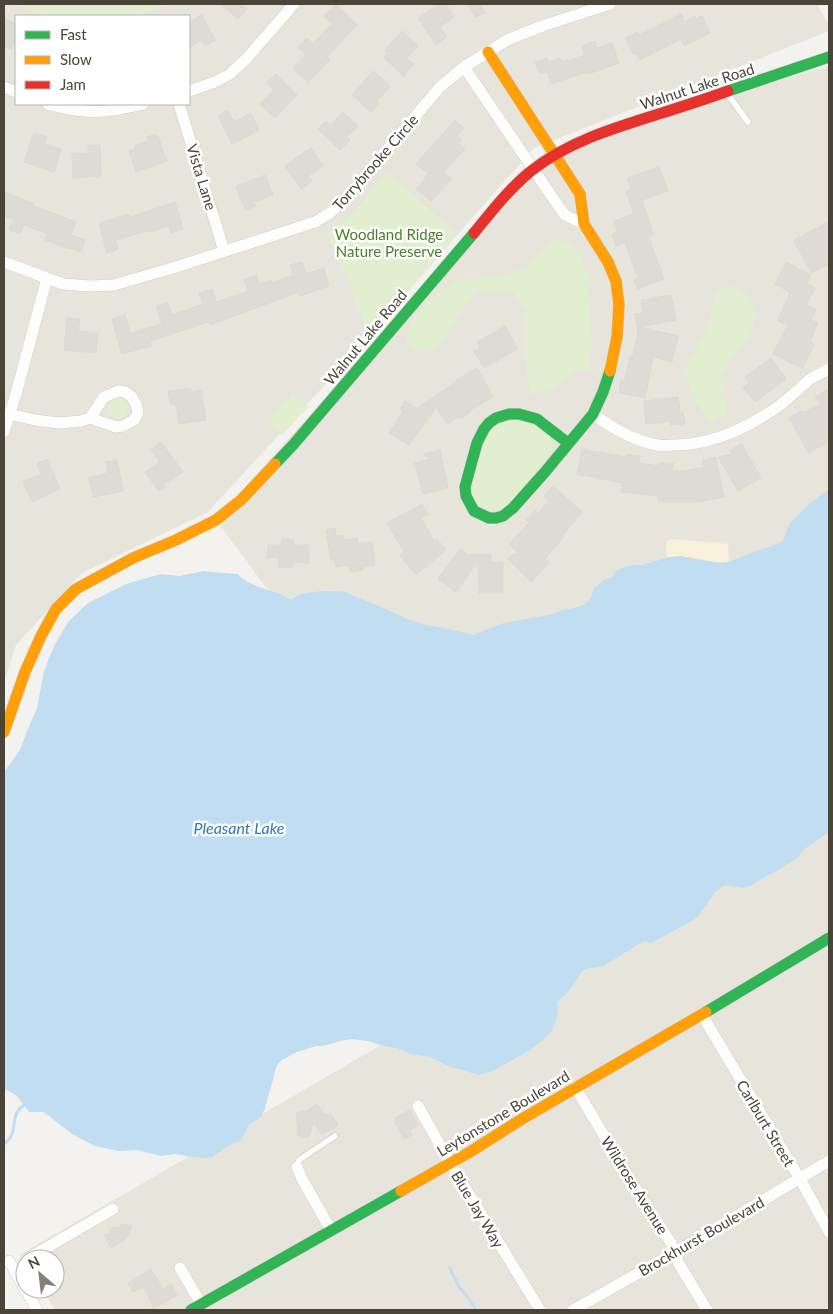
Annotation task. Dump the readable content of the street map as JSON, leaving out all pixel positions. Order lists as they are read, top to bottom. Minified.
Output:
{"streets":{"street":["Walnut Lake Road","Torrybrooke Circle","Vista Lane","Leytonstone Boulevard","Carlburt Street","Wildrose Avenue","Blue Jay Way","Brockhurst Boulevard"]},"crossings":[["Torrybrooke Circle","Vista Lane"],["Leytonstone Boulevard","Carlburt Street"],["Leytonstone Boulevard","Wildrose Avenue"],["Leytonstone Boulevard","Blue Jay Way"],["Carlburt Street","Brockhurst Boulevard"],["Wildrose Avenue","Brockhurst Boulevard"]],"water":["Pleasant Lake"],"parks":["Woodland Ridge Nature Preserve"],"legend":["Fast","Slow","Jam"],"north":"top left"}
